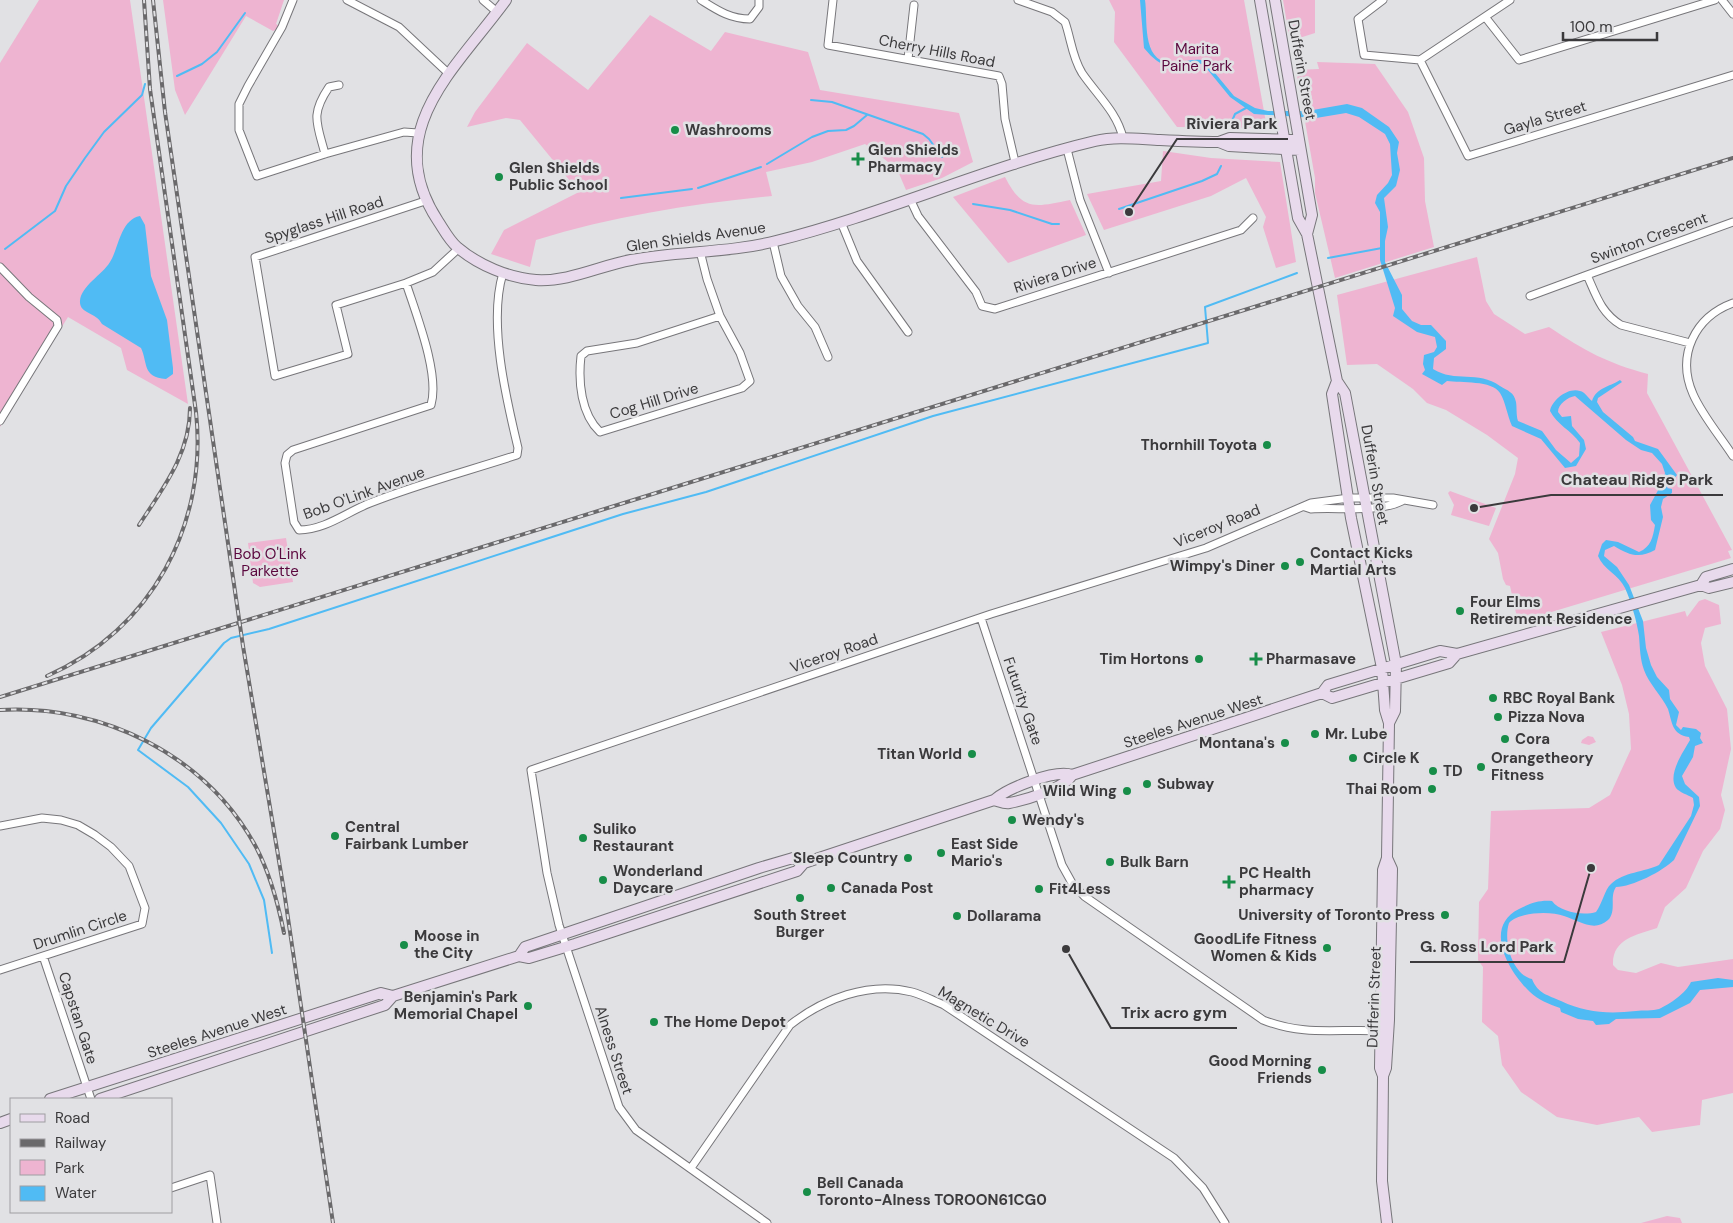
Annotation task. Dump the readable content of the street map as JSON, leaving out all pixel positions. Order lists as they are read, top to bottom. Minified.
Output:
{"streets":{"main road":["Dufferin Street","Glen Shields Avenue","Steeles Avenue West"],"street":["Cherry Hills Road","Gayla Street","Spyglass Hill Road","Swinton Crescent","Riviera Drive","Cog Hill Drive","Bob O'Link Avenue","Viceroy Road","Futurity Gate","Drumlin Circle","Magnetic Drive","Capstan Gate","Alness Street"]},"crossings":[["Cherry Hills Road","Glen Shields Avenue"],["Dufferin Street","Glen Shields Avenue"],["Dufferin Street","Viceroy Road"],["Dufferin Street","Futurity Gate"],["Dufferin Street","Steeles Avenue West"],["Spyglass Hill Road","Glen Shields Avenue"],["Spyglass Hill Road","Bob O'Link Avenue"],["Glen Shields Avenue","Riviera Drive"],["Glen Shields Avenue","Cog Hill Drive"],["Glen Shields Avenue","Bob O'Link Avenue"],["Viceroy Road","Futurity Gate"],["Viceroy Road","Steeles Avenue West"],["Viceroy Road","Alness Street"],["Futurity Gate","Steeles Avenue West"],["Steeles Avenue West","Capstan Gate"],["Steeles Avenue West","Alness Street"],["Drumlin Circle","Capstan Gate"],["Magnetic Drive","Alness Street"]],"parks":["Marita Paine Park","Bob O'Link Parkette"],"places":{"other":["Washrooms","Glen Shields Public School","Riviera Park","Thornhill Toyota","Chateau Ridge Park","Contact Kicks Martial Arts","Wimpy's Diner","Four Elms Retirement Residence","Tim Hortons","RBC Royal Bank","Pizza Nova","Mr. Lube","Cora","Montana's","Titan World","Circle K","Orangetheory Fitness","TD","Subway","Thai Room","Wild Wing","Wendy's","Central Fairbank Lumber","Suliko Restaurant","East Side Mario's","Sleep Country","Bulk Barn","G. Ross Lord Park","Wonderland Daycare","Canada Post","Fit4Less","South Street Burger","University of Toronto Press","Dollarama","Moose in the City","GoodLife Fitness Women & Kids","Trix acro gym","Benjamin's Park Memorial Chapel","The Home Depot","Good Morning Friends","Bell Canada Toronto-Alness TOROON61CG0"],"health":["Glen Shields Pharmacy","Pharmasave","PC Health pharmacy"]},"legend":["Road","Railway","Park","Water"],"scale_bar":"100 m"}
